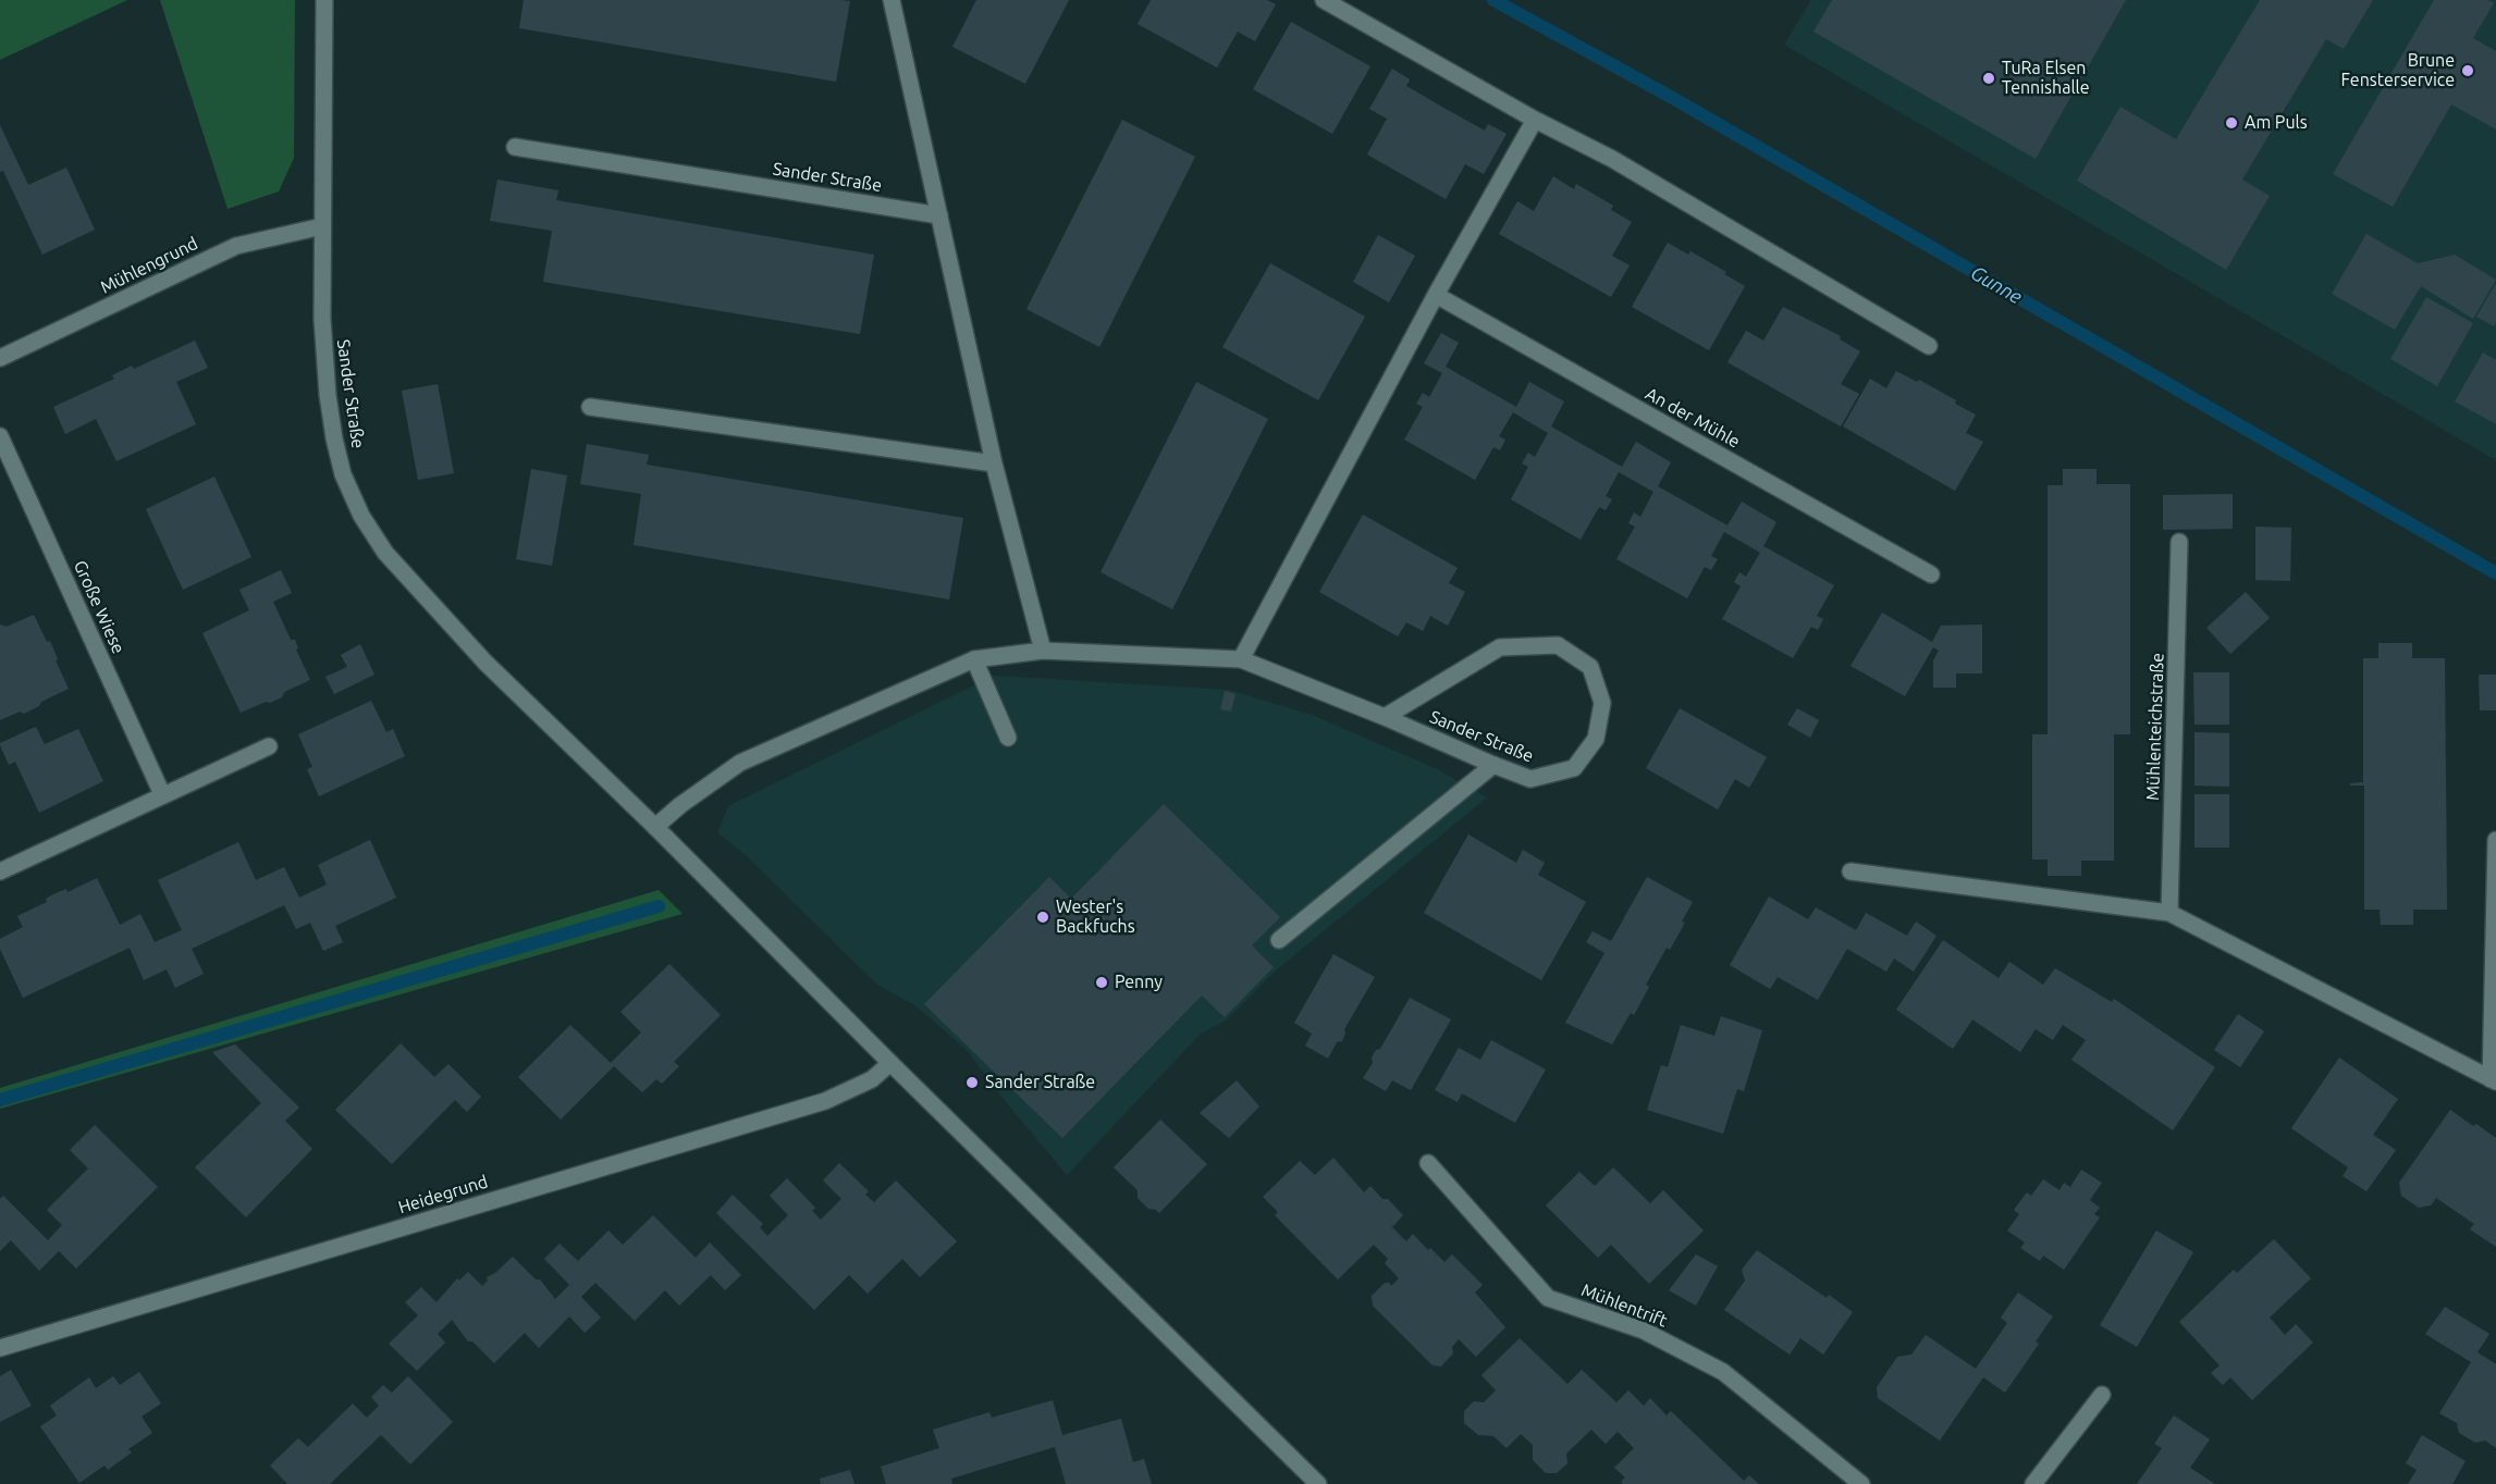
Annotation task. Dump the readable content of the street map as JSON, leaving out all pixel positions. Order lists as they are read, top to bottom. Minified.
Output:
{"streets":{"street":["Sander Straße","Mühlengrund","An der Mühle","Große Wiese","Mühlenteichstraße","Heidegrund","Mühlentrift"]},"crossings":[["Sander Straße","Mühlengrund"],["Sander Straße","Heidegrund"]],"water":["Gunne"],"places":["Brune Fensterservice","TuRa Elsen Tennishalle","Am Puls","Wester's Backfuchs","Penny","Sander Straße"]}
